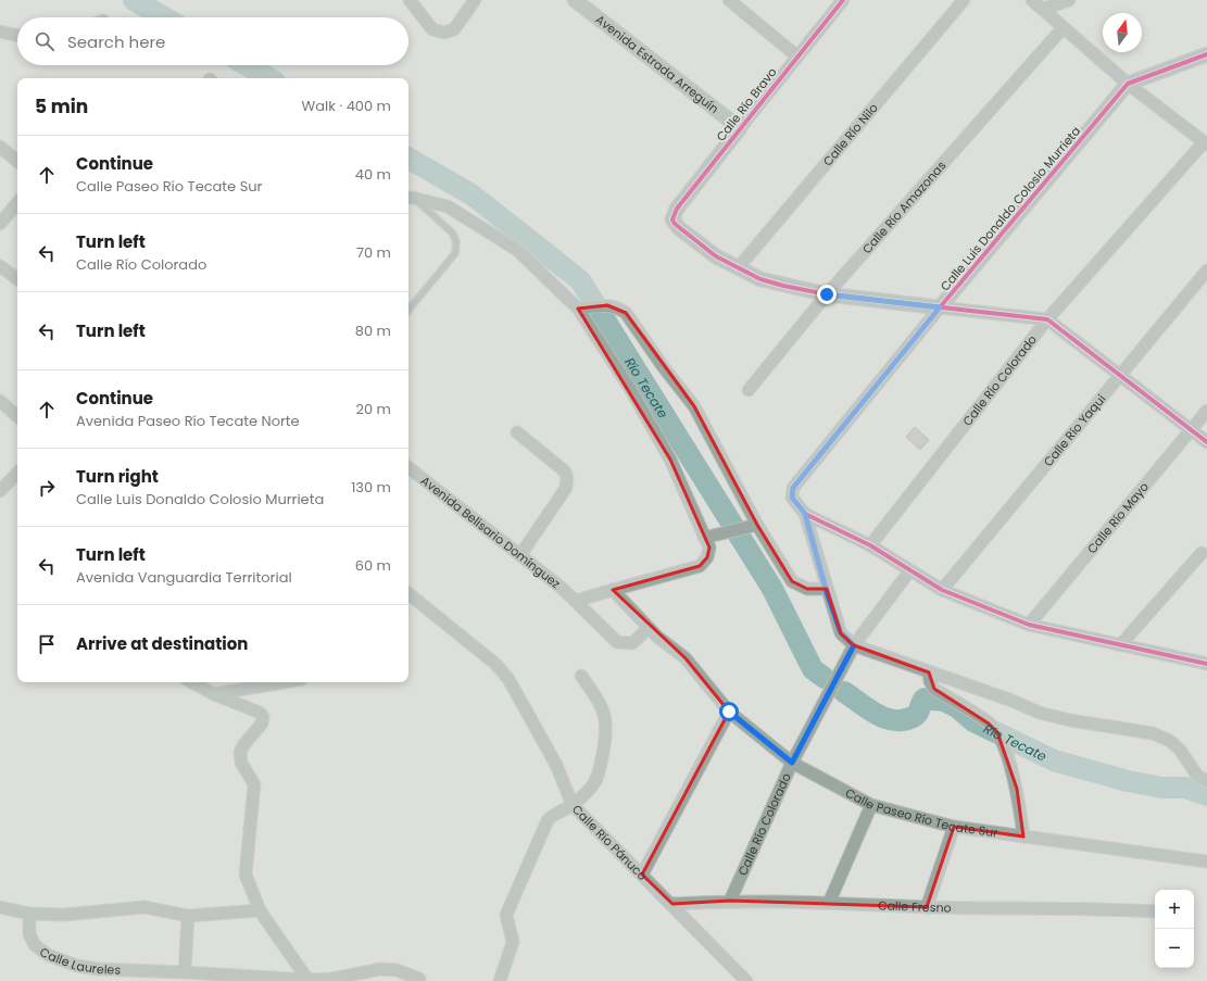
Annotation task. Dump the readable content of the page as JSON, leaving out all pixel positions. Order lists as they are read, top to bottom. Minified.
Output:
{"streets":{"street":["Avenida Estrada Arreguín","Calle Río Bravo","Calle Río Nilo","Calle Río Amazonas","Calle Luis Donaldo Colosio Murrieta","Calle Río Colorado","Calle Río Yaqui","Calle Río Mayo","Avenida Belisario Domínguez","Calle Paseo Río Tecate Sur","Calle Río Pánuco","Calle Fresno","Calle Laureles"]},"crossings":[["Avenida Estrada Arreguín","Calle Río Bravo"],["Calle Río Bravo","Calle Río Nilo"],["Calle Río Colorado","Calle Paseo Río Tecate Sur"],["Calle Río Colorado","Calle Fresno"],["Avenida Belisario Domínguez","Calle Paseo Río Tecate Sur"],["Calle Río Pánuco","Calle Fresno"]],"water":["Río Tecate"],"north":"top","page":{"search":"Search here","heading":["5 min","Walk · 400 m"],"list":[["Continue","Calle Paseo Río Tecate Sur","40 m"],["Turn left","Calle Río Colorado","70 m"],["Turn left","80 m"],["Continue","Avenida Paseo Río Tecate Norte","20 m"],["Turn right","Calle Luis Donaldo Colosio Murrieta","130 m"],["Turn left","Avenida Vanguardia Territorial","60 m"],"Arrive at destination"],"map_buttons":["+","−"]}}
